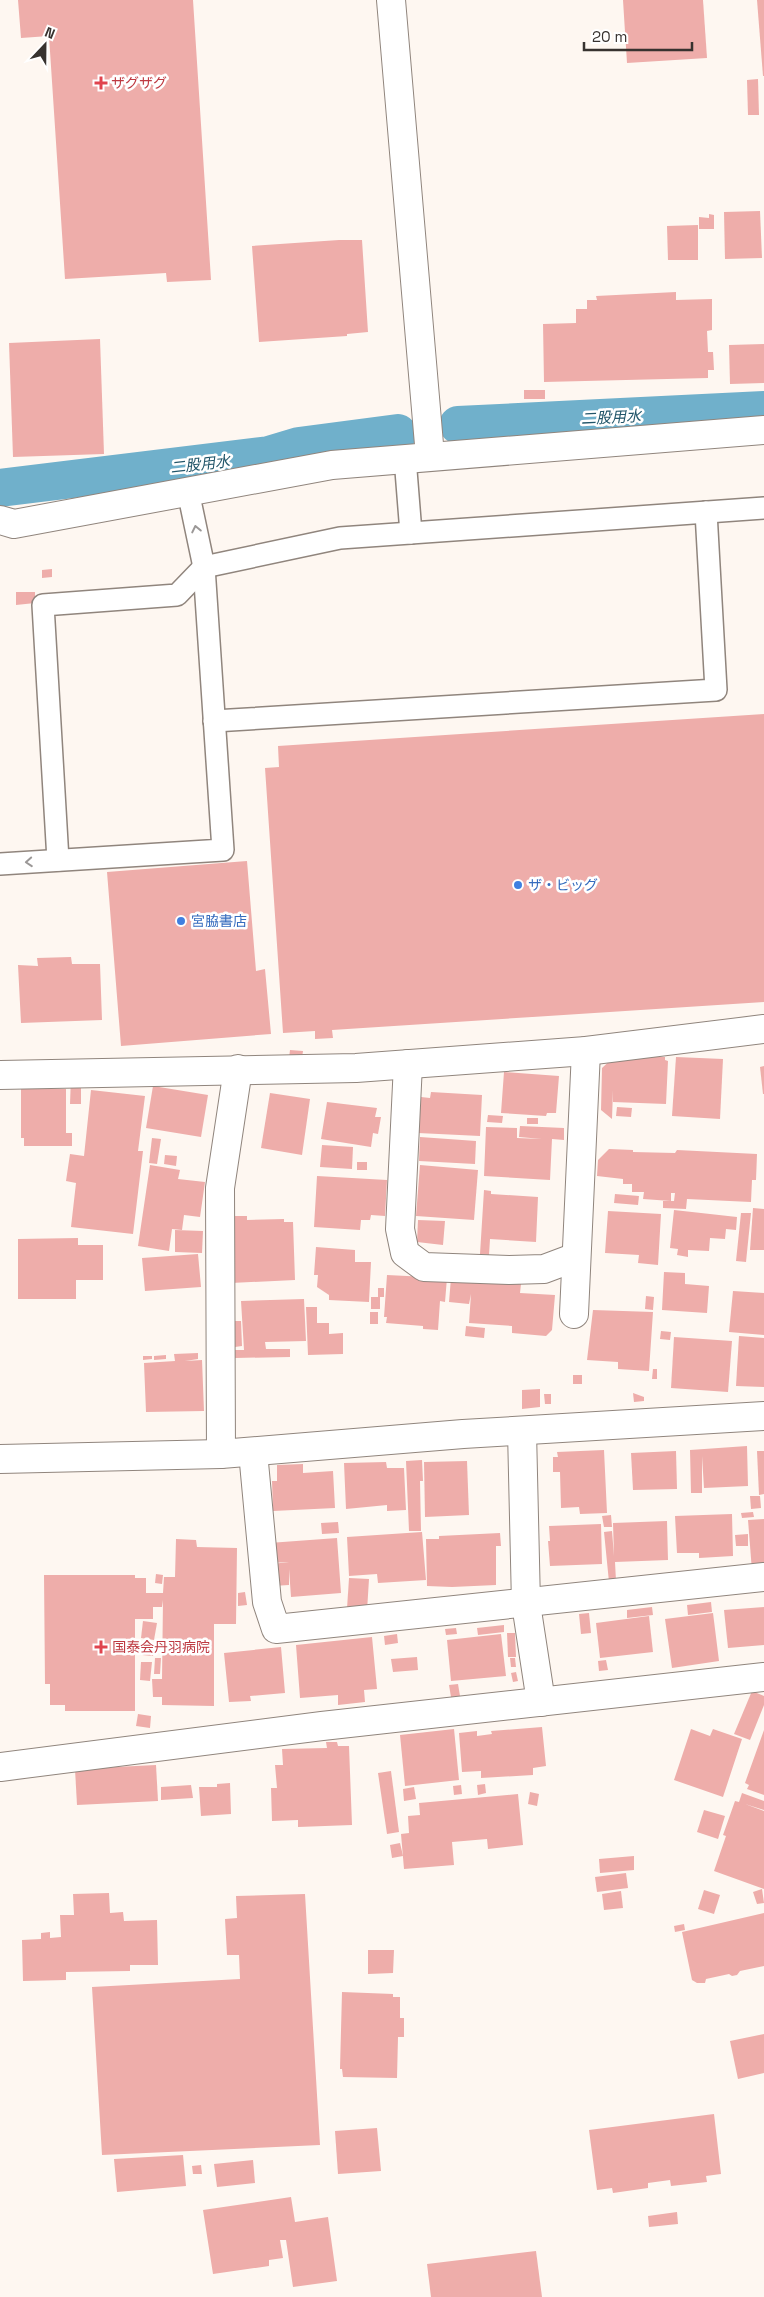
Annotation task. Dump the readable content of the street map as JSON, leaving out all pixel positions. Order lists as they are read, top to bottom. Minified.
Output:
{"water":["二股用水"],"places":{"health":["ザグザグ","国泰会丹羽病院"],"other":["ザ・ビッグ","宮脇書店"]},"scale_bar":"20 m","north":"top"}
